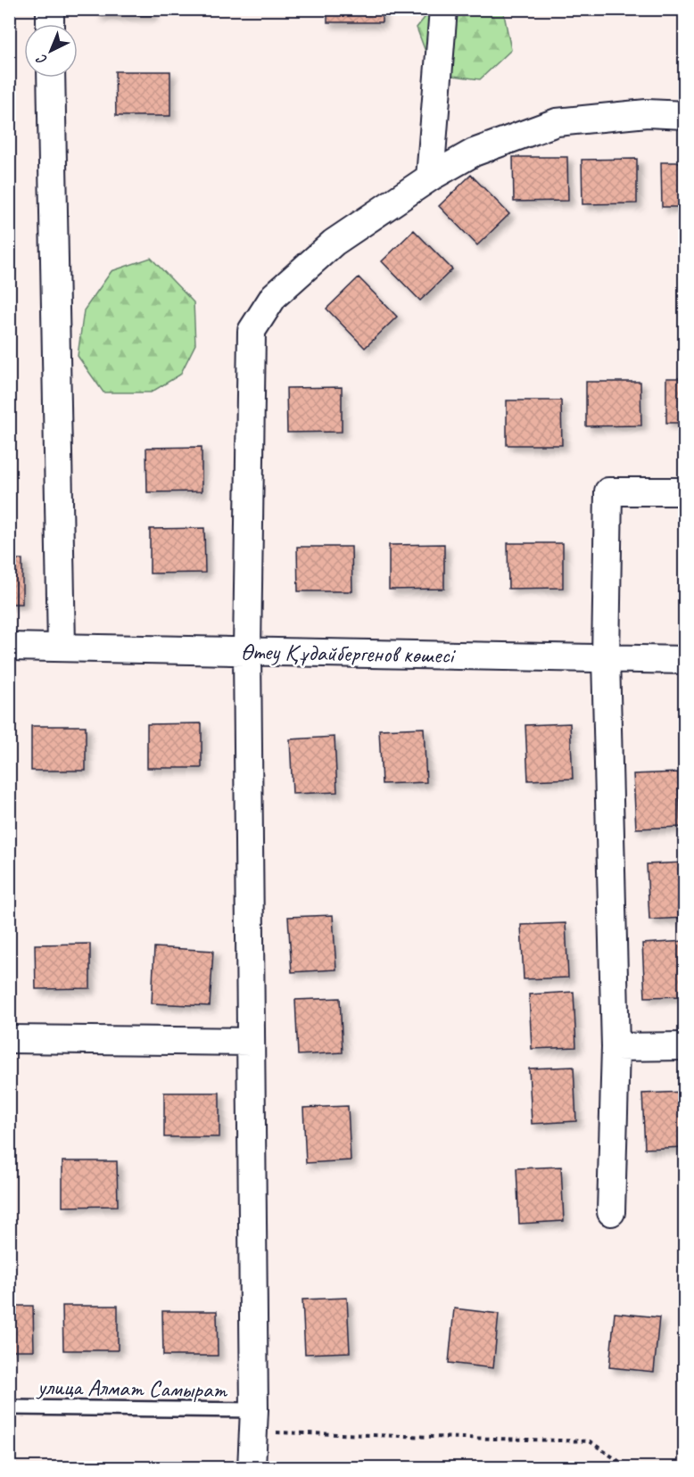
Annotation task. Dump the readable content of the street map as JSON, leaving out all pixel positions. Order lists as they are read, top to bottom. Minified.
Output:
{"streets":{"street":["Өтеу Құдайбергенов көшесі"],"lane":["улица Алмат Самырат"]},"north":"bottom left"}
